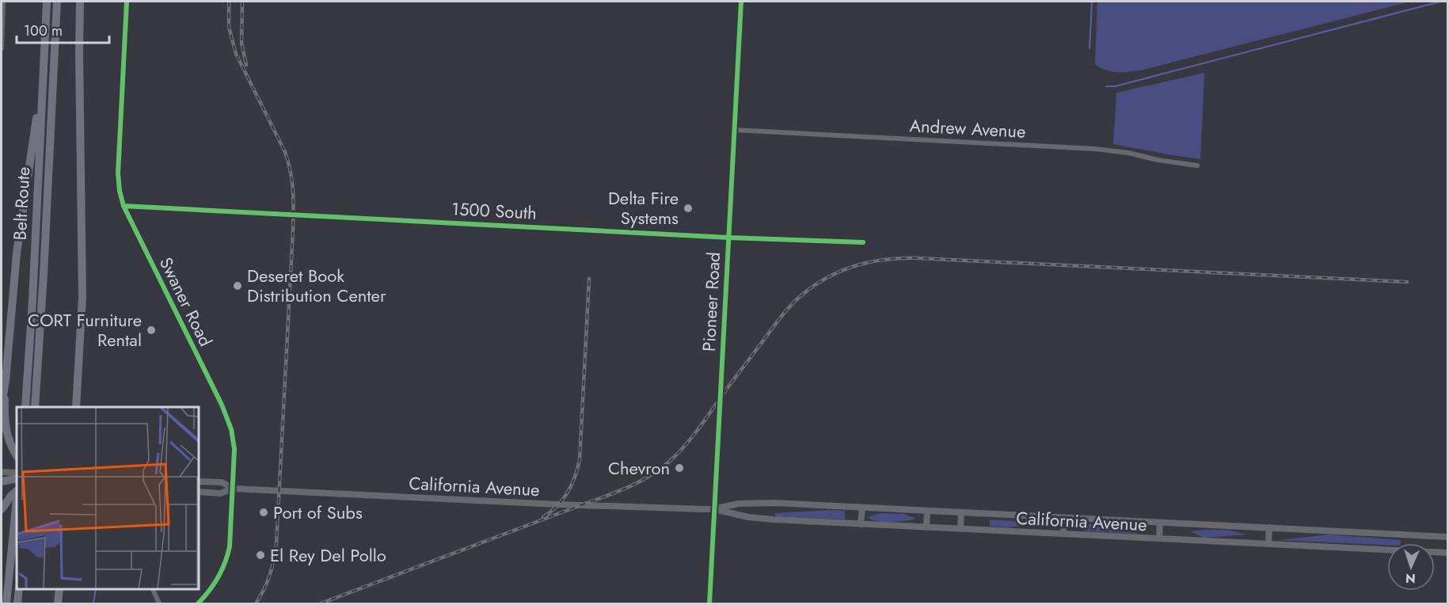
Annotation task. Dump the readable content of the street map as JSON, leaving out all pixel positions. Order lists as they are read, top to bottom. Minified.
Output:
{"streets":{"highway":["Belt Route"],"main road":["Pioneer Road","California Avenue"],"street":["Andrew Avenue","1500 South","Swaner Road"]},"crossings":[["Andrew Avenue","Pioneer Road"],["1500 South","Swaner Road"],["1500 South","Pioneer Road"],["Swaner Road","California Avenue"],["Pioneer Road","California Avenue"]],"places":["Delta Fire Systems","Deseret Book Distribution Center","CORT Furniture Rental","Chevron","Port of Subs","El Rey Del Pollo"],"scale_bar":"100 m","north":"bottom"}
